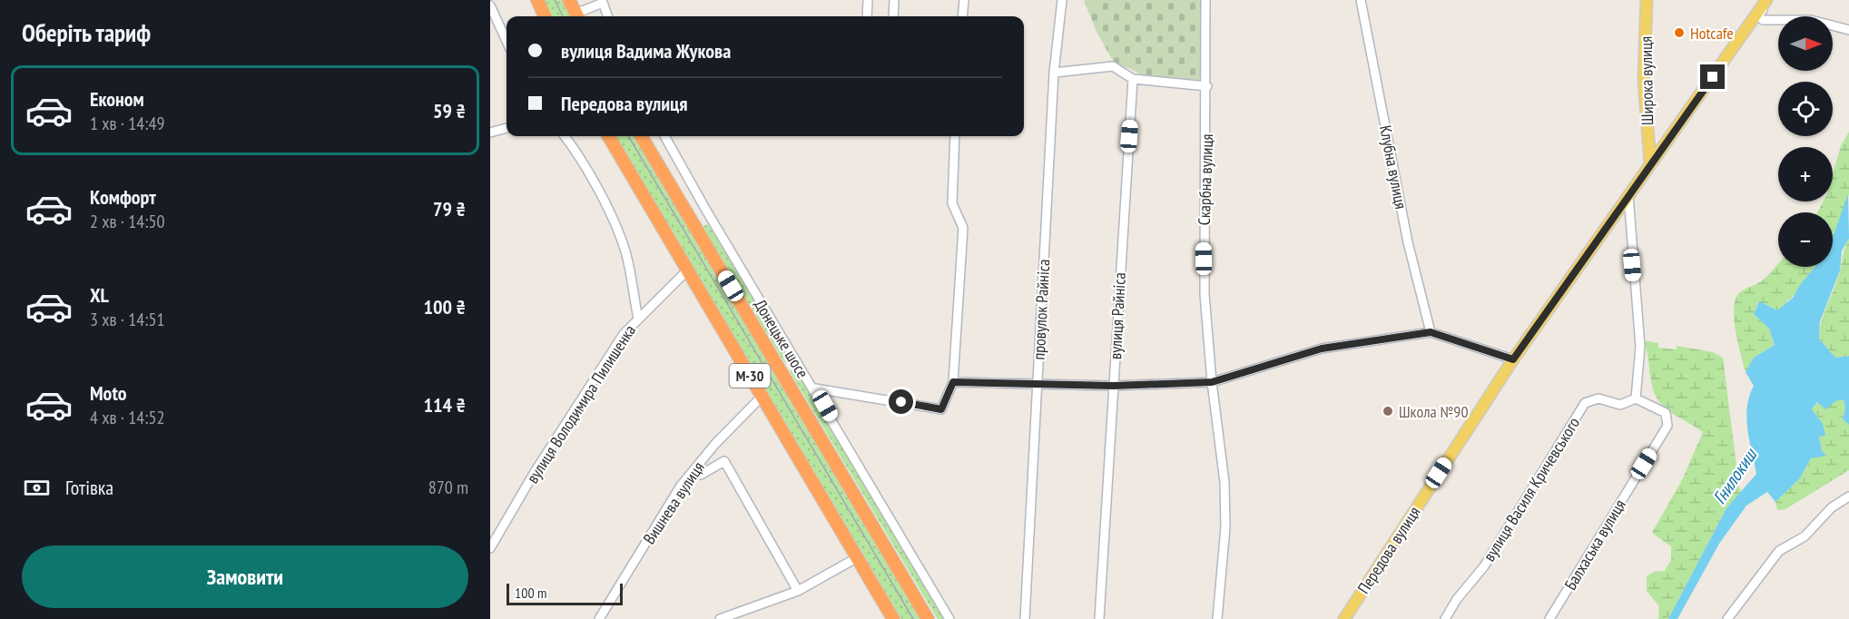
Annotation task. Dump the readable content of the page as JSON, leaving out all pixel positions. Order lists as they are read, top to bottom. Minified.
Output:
{"streets":{"highway":["Донецьке шосе","М-30"],"main road":["Широка вулиця","Передова вулиця"],"street":["Клубна вулиця","Скарбна вулиця","провулок Райніса","вулиця Райніса","вулиця Володимира Пилишенка","вулиця Василя Кричевського","Вишнева вулиця","Балхаська вулиця"]},"crossings":[["Широка вулиця","Передова вулиця"],["М-30","вулиця Володимира Пилишенка"],["М-30","Вишнева вулиця"],["вулиця Василя Кричевського","Балхаська вулиця"]],"water":["Гнилокиш"],"places":["Hotcafe","Школа №90"],"scale_bar":"100 m","north":"right","page":{"heading":"Оберіть тариф","map_buttons":["+","−"],"banner":["вулиця Вадима Жукова","Передова вулиця"],"list":[{"name":"Економ","note":"1 хв · 14:49","value":"59 ₴"},{"name":"Комфорт","note":"2 хв · 14:50","value":"79 ₴"},{"name":"XL","note":"3 хв · 14:51","value":"100 ₴"},{"name":"Moto","note":"4 хв · 14:52","value":"114 ₴"}],"pay":["Готівка","870 m"],"buttons":"Замовити","scale":"100 m"}}
